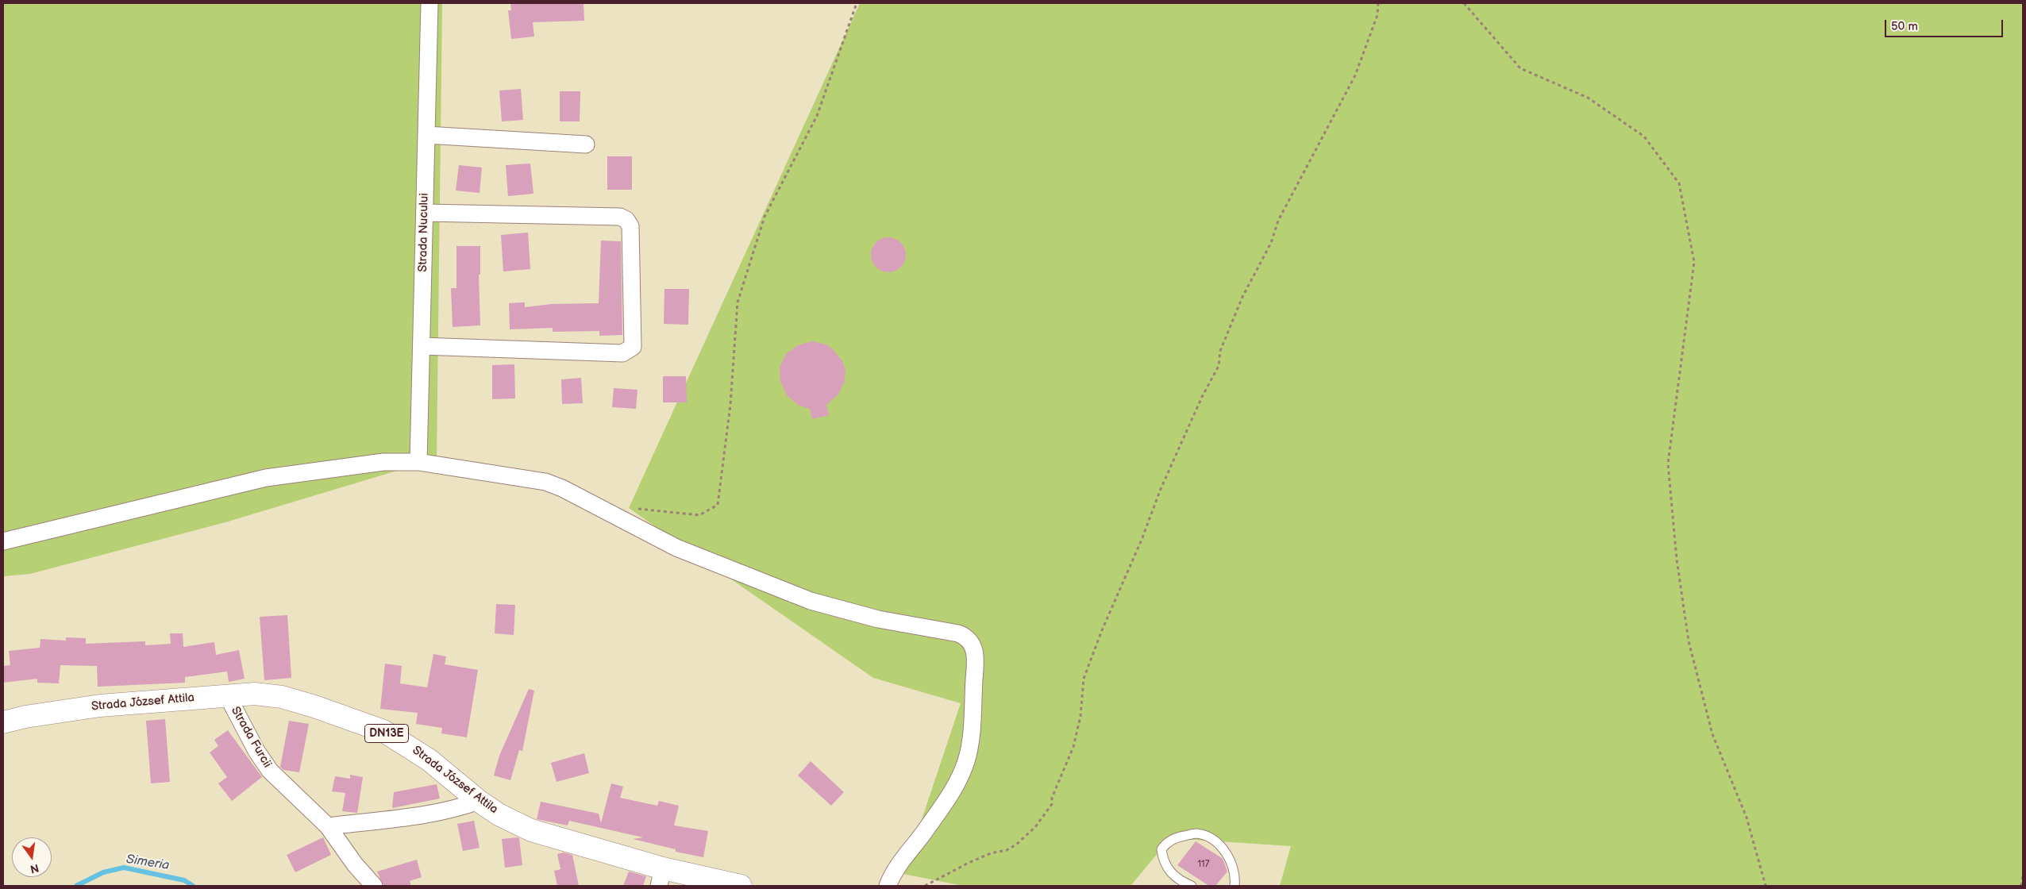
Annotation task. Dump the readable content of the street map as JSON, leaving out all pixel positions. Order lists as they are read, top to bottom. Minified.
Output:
{"streets":{"main road":["Strada József Attila","DN13E"],"street":["Strada Nucului","Strada Furcii"]},"crossings":[["Strada József Attila","Strada Furcii"]],"water":["Simeria"],"house_numbers":["117"],"scale_bar":"50 m","north":"bottom"}
